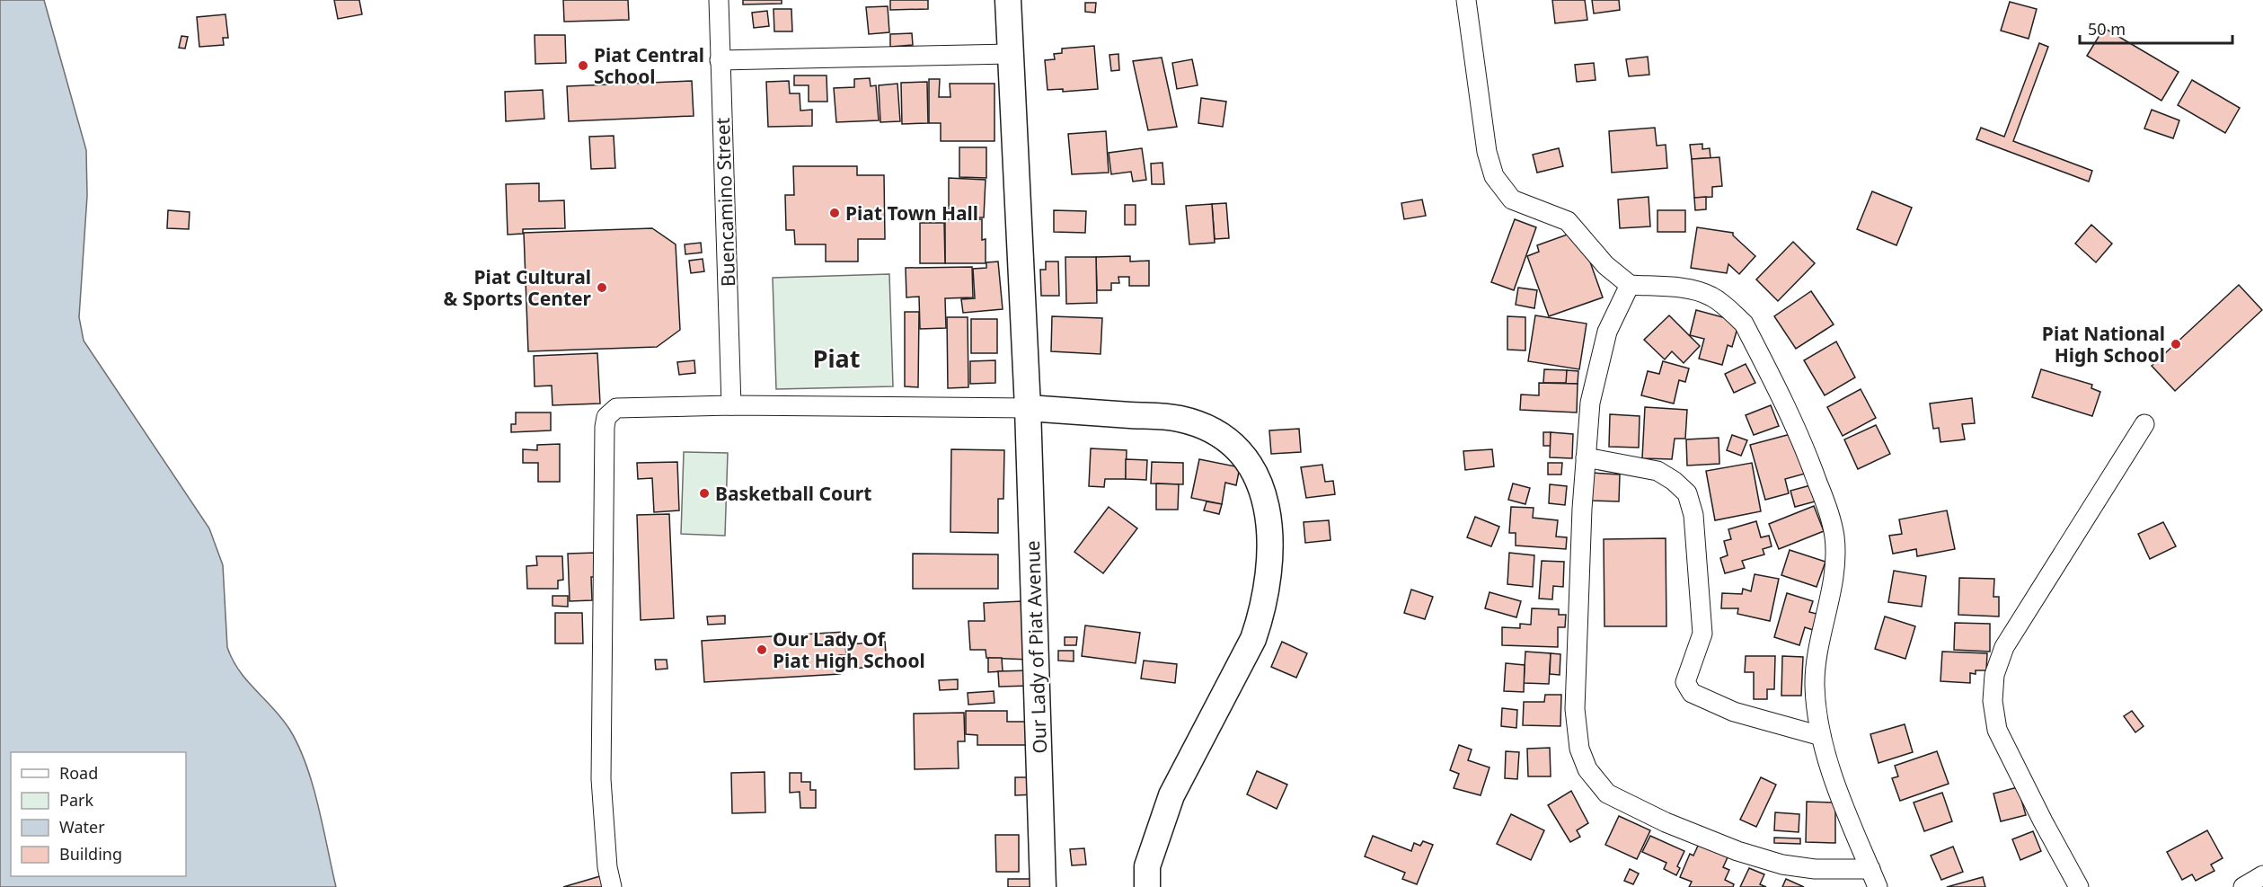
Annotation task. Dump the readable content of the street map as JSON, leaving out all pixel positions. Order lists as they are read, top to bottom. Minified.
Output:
{"streets":{"street":["Buencamino Street","Our Lady of Piat Avenue"]},"districts":["Piat"],"places":["Piat Central School","Piat Town Hall","Piat Cultural & Sports Center","Piat National High School","Basketball Court","Our Lady Of Piat High School"],"legend":["Road","Park","Water","Building"],"scale_bar":"50 m"}
